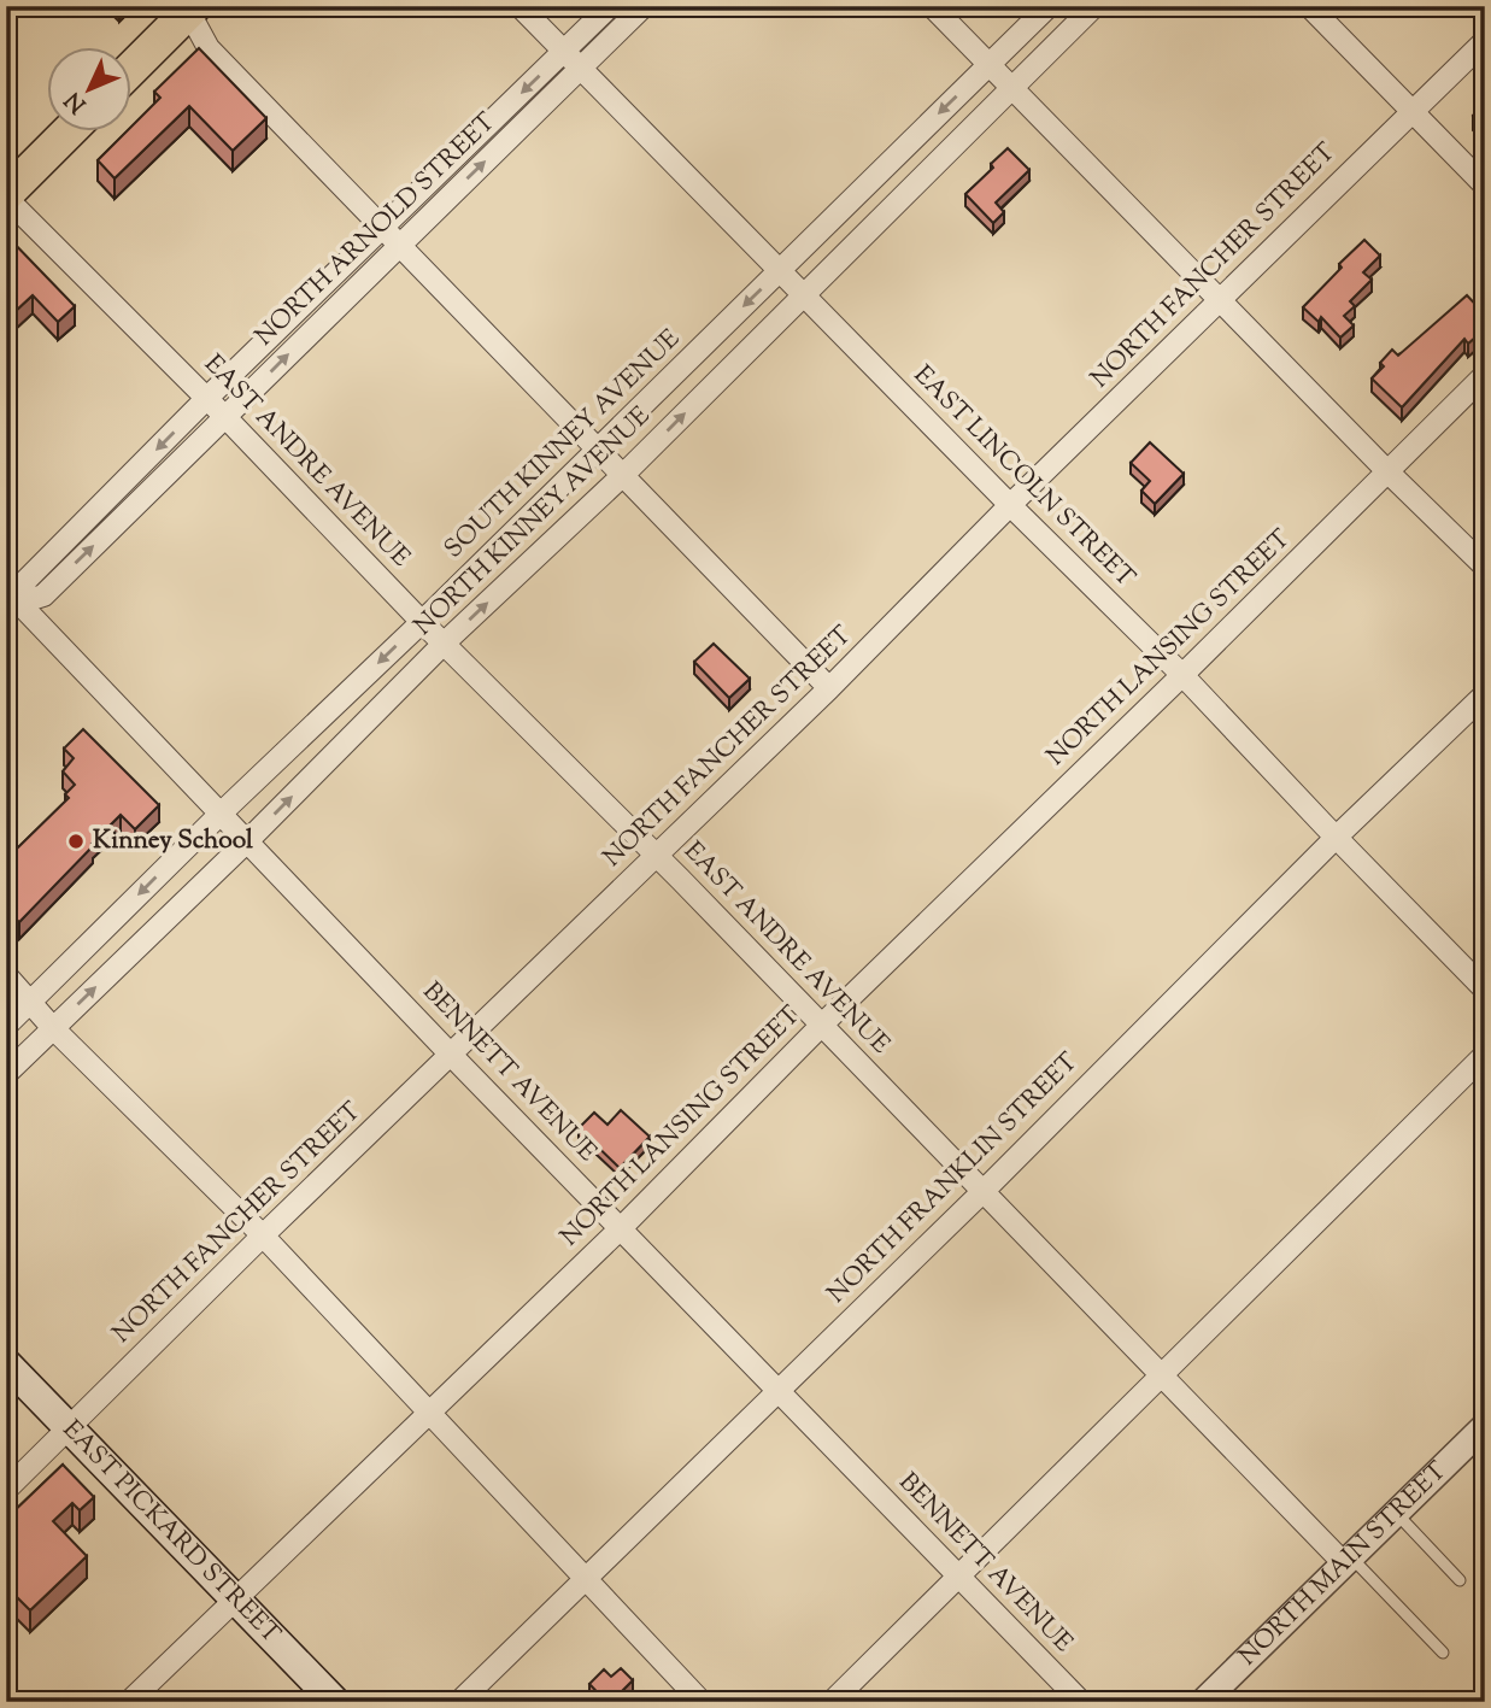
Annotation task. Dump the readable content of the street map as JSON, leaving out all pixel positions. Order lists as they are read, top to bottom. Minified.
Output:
{"streets":{"main road":["EAST PICKARD STREET"],"street":["NORTH ARNOLD STREET","NORTH FANCHER STREET","SOUTH KINNEY AVENUE","EAST ANDRE AVENUE","EAST LINCOLN STREET","NORTH KINNEY AVENUE","NORTH LANSING STREET","BENNETT AVENUE","NORTH FRANKLIN STREET","NORTH MAIN STREET"]},"crossings":[["NORTH ARNOLD STREET","EAST ANDRE AVENUE"],["NORTH ARNOLD STREET","EAST LINCOLN STREET"],["NORTH ARNOLD STREET","BENNETT AVENUE"],["NORTH FANCHER STREET","EAST ANDRE AVENUE"],["NORTH FANCHER STREET","EAST LINCOLN STREET"],["NORTH FANCHER STREET","BENNETT AVENUE"],["NORTH FANCHER STREET","EAST PICKARD STREET"],["SOUTH KINNEY AVENUE","EAST ANDRE AVENUE"],["SOUTH KINNEY AVENUE","EAST LINCOLN STREET"],["SOUTH KINNEY AVENUE","BENNETT AVENUE"],["EAST ANDRE AVENUE","NORTH KINNEY AVENUE"],["EAST ANDRE AVENUE","NORTH LANSING STREET"],["EAST ANDRE AVENUE","NORTH FRANKLIN STREET"],["EAST ANDRE AVENUE","NORTH MAIN STREET"],["EAST LINCOLN STREET","NORTH KINNEY AVENUE"],["EAST LINCOLN STREET","NORTH LANSING STREET"],["EAST LINCOLN STREET","NORTH FRANKLIN STREET"],["NORTH KINNEY AVENUE","BENNETT AVENUE"],["NORTH LANSING STREET","BENNETT AVENUE"],["NORTH LANSING STREET","EAST PICKARD STREET"],["BENNETT AVENUE","NORTH FRANKLIN STREET"]],"one_way":["SOUTH KINNEY AVENUE","NORTH KINNEY AVENUE"],"places":["Kinney School"],"north":"bottom left"}
